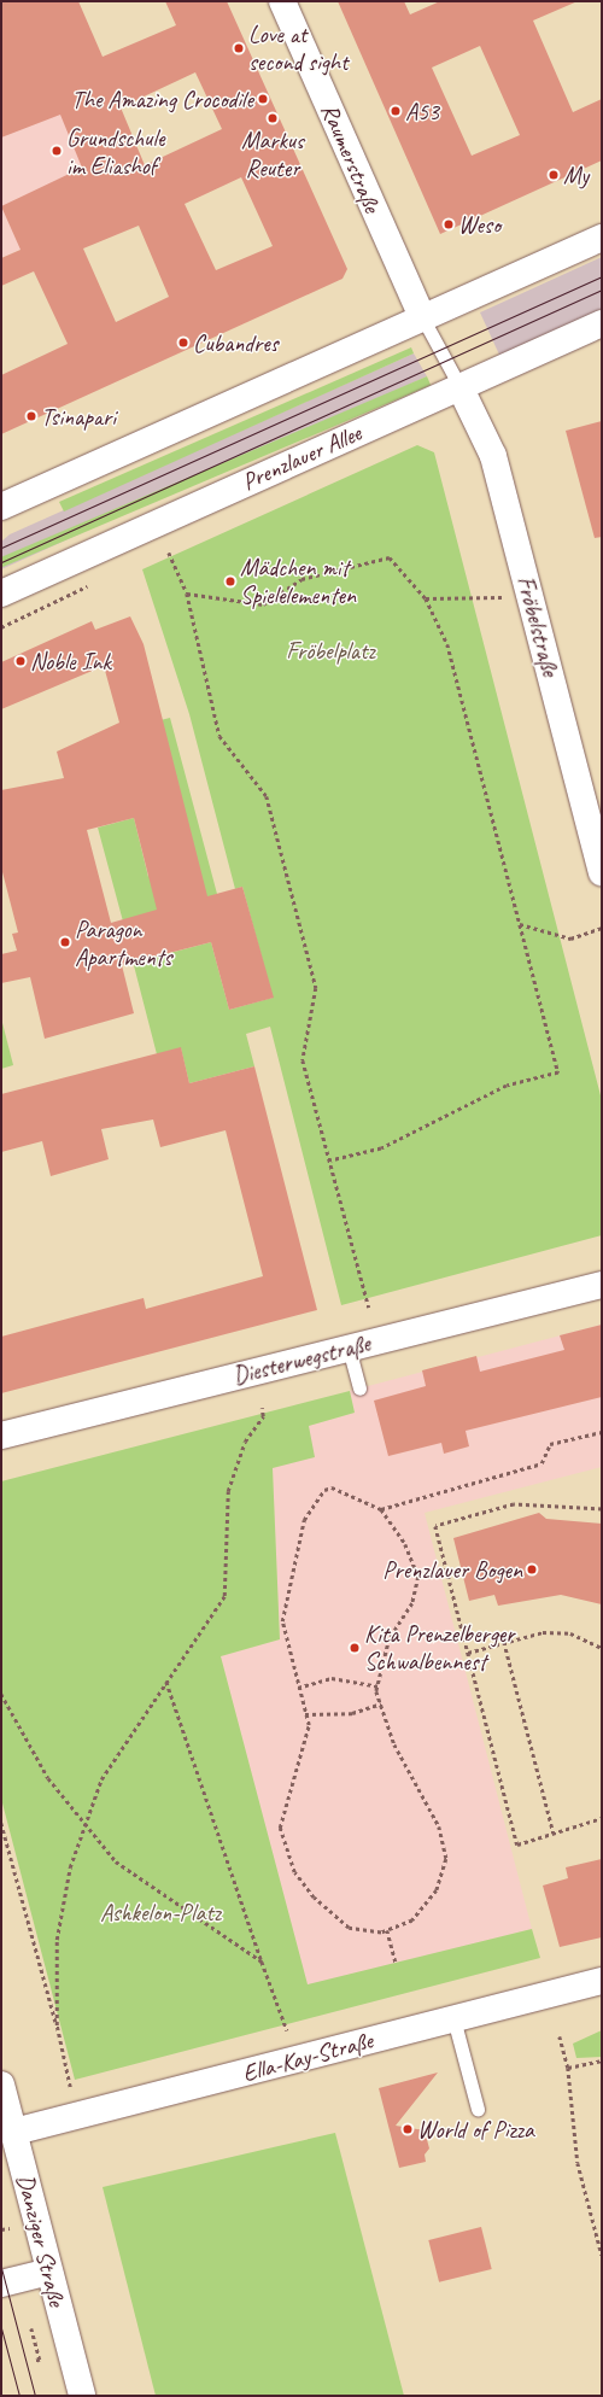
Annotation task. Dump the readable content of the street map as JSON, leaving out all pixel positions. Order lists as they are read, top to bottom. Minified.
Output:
{"streets":{"street":["Raumerstraße","Prenzlauer Allee","Fröbelstraße","Diesterwegstraße","Ella-Kay-Straße","Danziger Straße"]},"crossings":[["Prenzlauer Allee","Fröbelstraße"],["Ella-Kay-Straße","Danziger Straße"]],"parks":["Fröbelplatz","Ashkelon-Platz"],"places":["Love at second sight","The Amazing Crocodile","A53","Markus Reuter","Grundschule im Eliashof","My","Weso","Cubandres","Tsinapari","Mädchen mit Spielelementen","Noble Ink","Paragon Apartments","Prenzlauer Bogen","Kita Prenzelberger Schwalbennest","World of Pizza"]}
